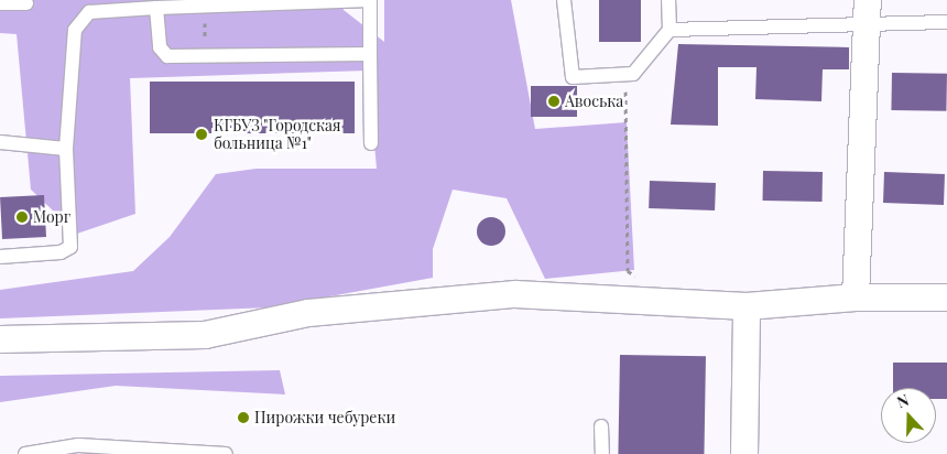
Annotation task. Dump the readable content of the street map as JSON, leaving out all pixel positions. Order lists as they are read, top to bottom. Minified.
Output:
{"places":["Авоська","КГБУЗ \"Городская больница №1\"","Морг","Пирожки чебуреки"],"north":"top"}
